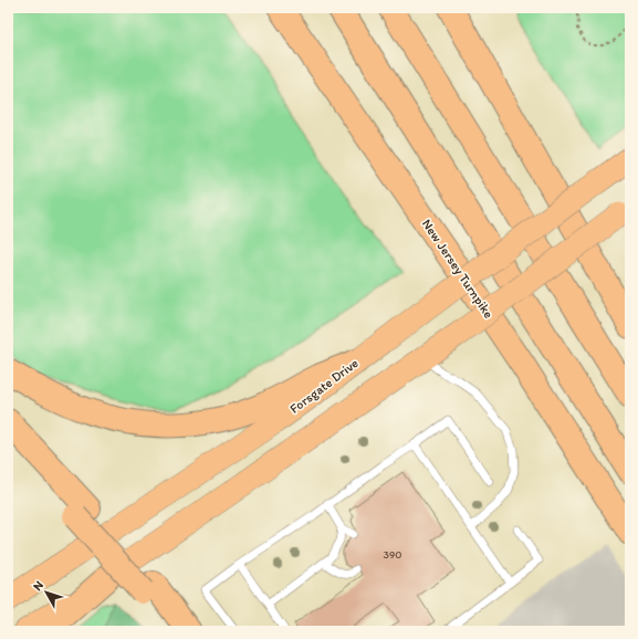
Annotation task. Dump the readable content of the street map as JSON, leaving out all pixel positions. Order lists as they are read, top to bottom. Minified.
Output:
{"streets":{"highway":["New Jersey Turnpike"],"main road":["Forsgate Drive"]},"house_numbers":["390"],"north":"top left"}
